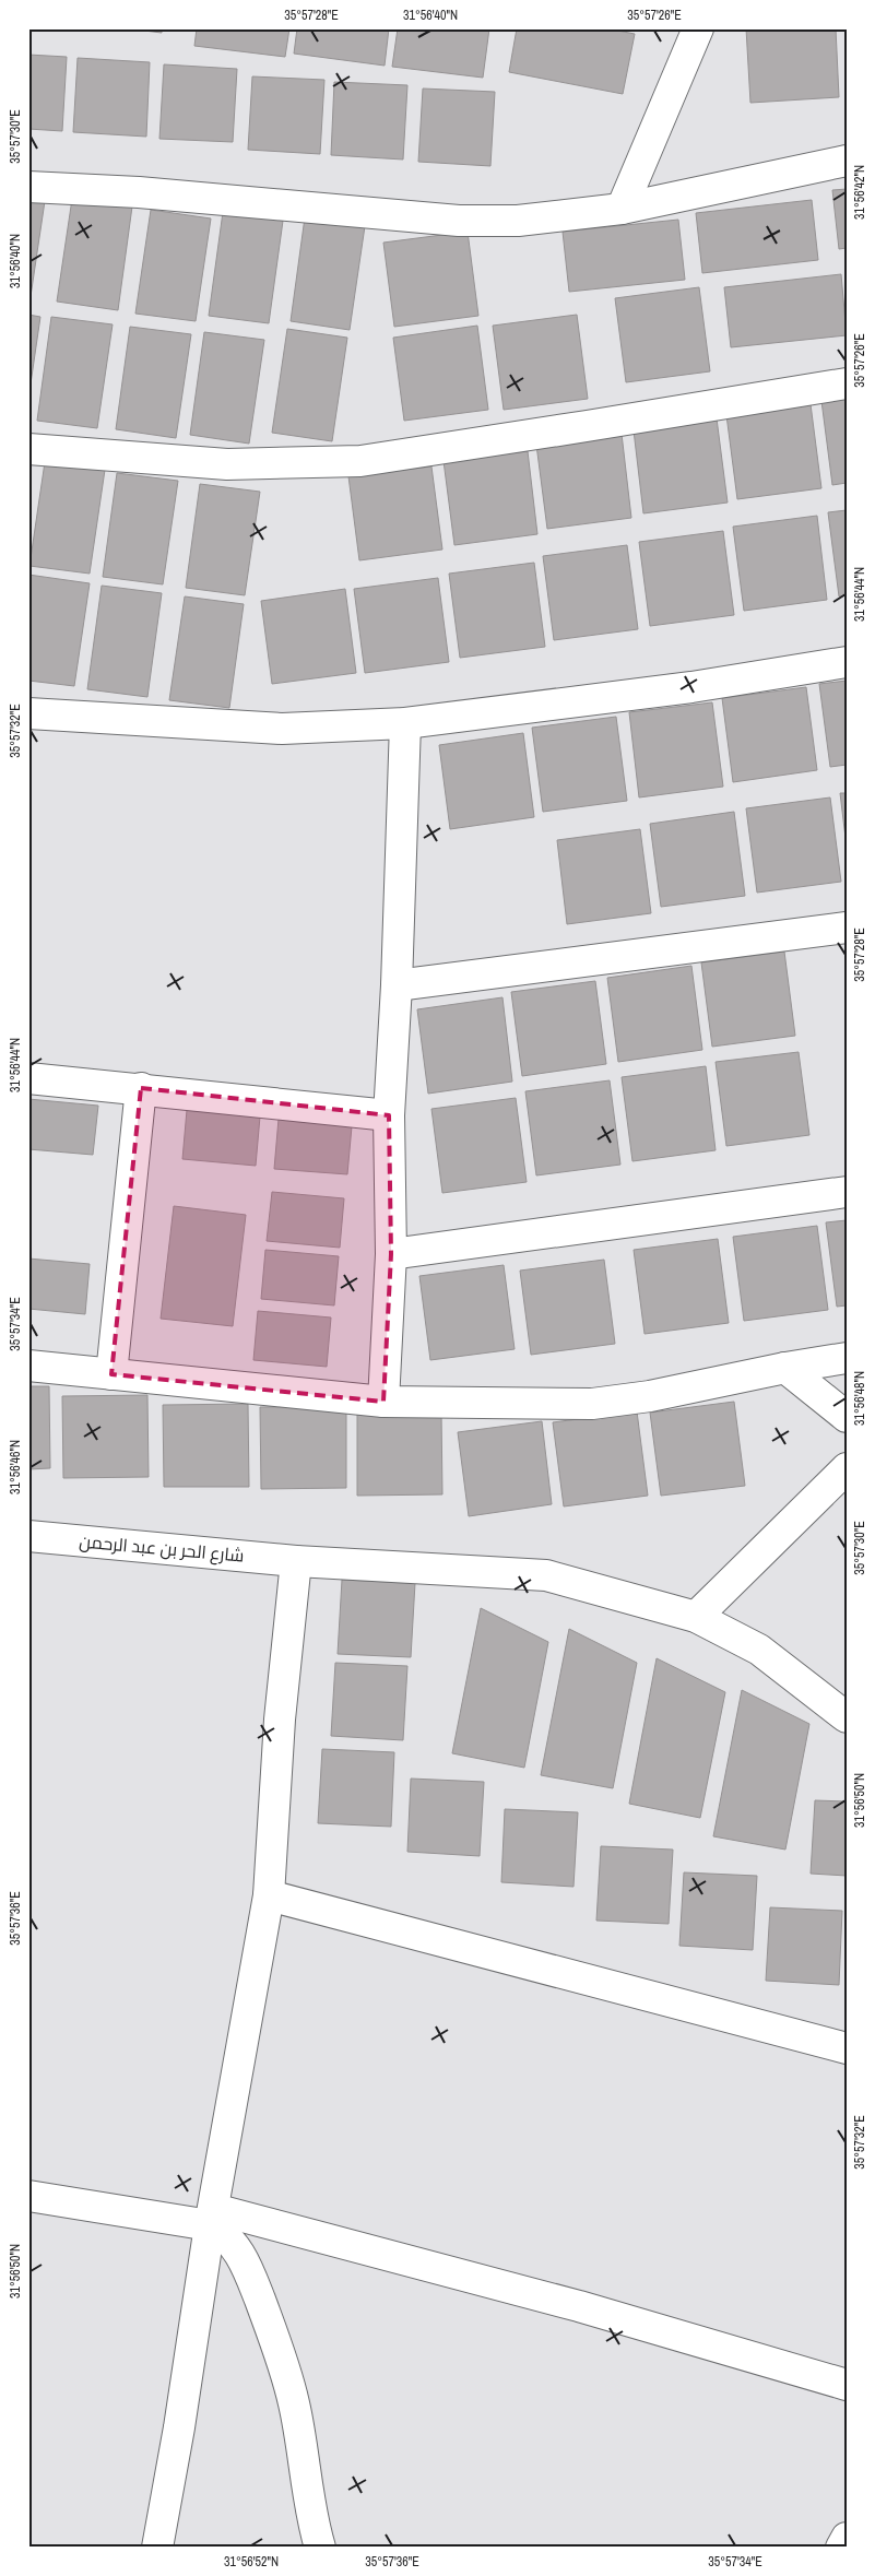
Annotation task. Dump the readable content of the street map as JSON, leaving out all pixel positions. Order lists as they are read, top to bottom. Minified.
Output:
{"streets":{"street":["شارع الحر بن عبد الرحمن"]},"coordinates":["35°57'28\"E","31°56'40\"N","35°57'26\"E","35°57'30\"E","31°56'42\"N","31°56'44\"N","35°57'32\"E","35°57'34\"E","31°56'48\"N","31°56'46\"N","31°56'50\"N","35°57'36\"E","31°56'52\"N"]}
